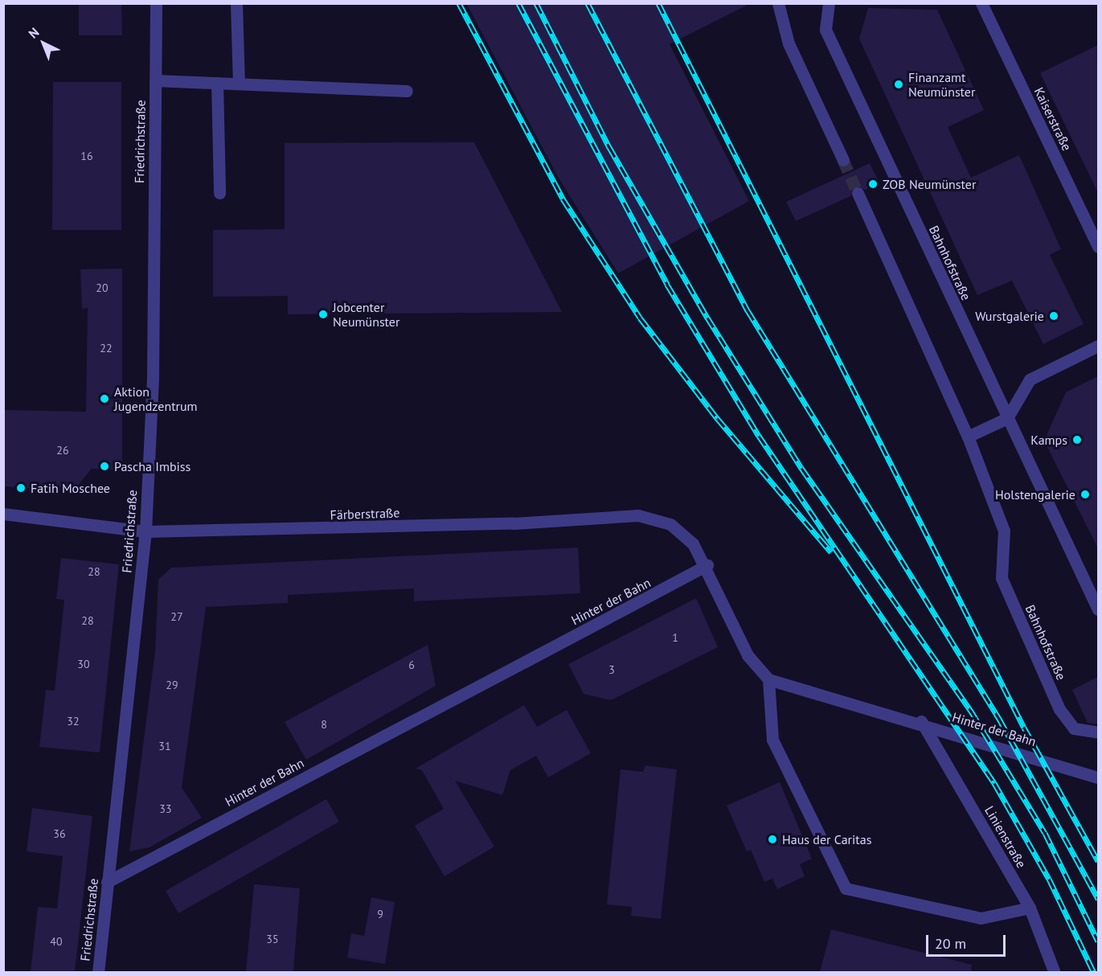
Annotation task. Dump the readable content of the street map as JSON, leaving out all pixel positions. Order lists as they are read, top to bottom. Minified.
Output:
{"streets":{"street":["Kaiserstraße","Friedrichstraße","Bahnhofstraße","Färberstraße","Hinter der Bahn","Linienstraße"]},"crossings":[["Friedrichstraße","Färberstraße"],["Friedrichstraße","Hinter der Bahn"],["Färberstraße","Hinter der Bahn"],["Hinter der Bahn","Linienstraße"]],"places":["Finanzamt Neumünster","ZOB Neumünster","Jobcenter Neumünster","Wurstgalerie","Aktion Jugendzentrum","Kamps","Pascha Imbiss","Fatih Moschee","Holstengalerie","Haus der Caritas"],"house_numbers":["16","20","22","26","28","27","28","1","30","6","3","29","32","8","31","33","36","9","35","40"],"scale_bar":"20 m","north":"top left"}
